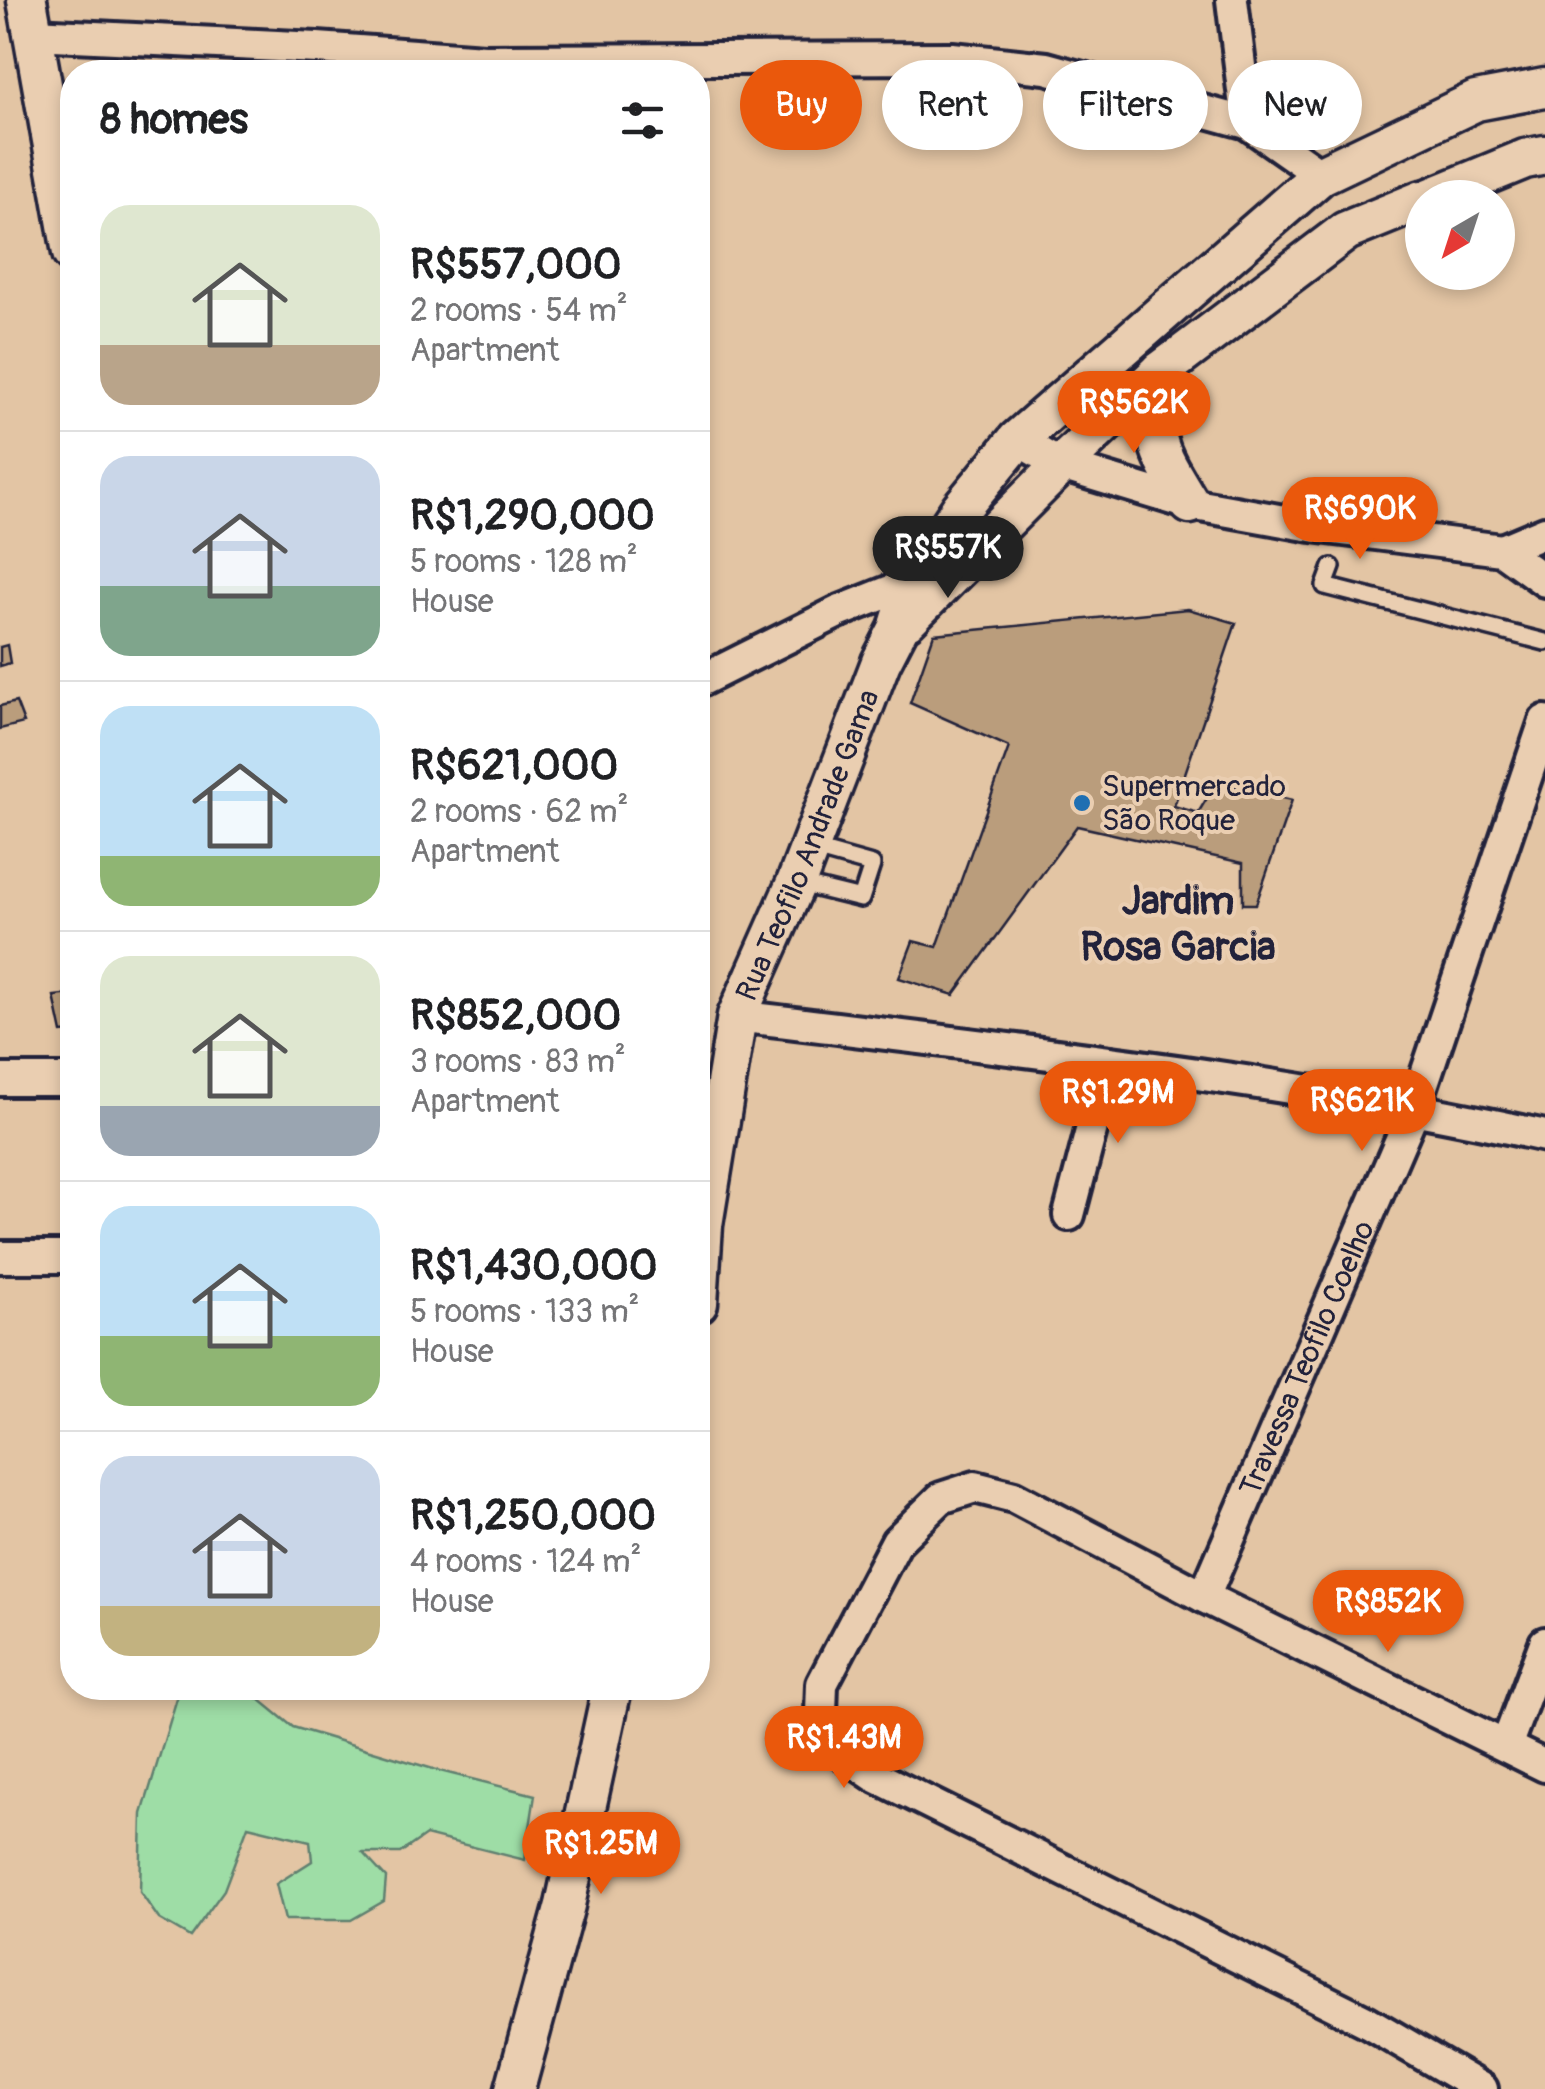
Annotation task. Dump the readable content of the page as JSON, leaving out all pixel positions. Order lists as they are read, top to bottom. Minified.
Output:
{"streets":{"street":["Rua Teofilo Andrade Gama","Travessa Teofilo Coelho"]},"districts":["Jardim Rosa Garcia"],"places":["Supermercado São Roque"],"north":"bottom left","page":{"chip":["Buy","Rent","Filters","New"],"heading":"8 homes","list":[{"name":"R$557,000","note":"2 rooms · 54 m² · Apartment"},{"name":"R$1,290,000","note":"5 rooms · 128 m² · House"},{"name":"R$621,000","note":"2 rooms · 62 m² · Apartment"},{"name":"R$852,000","note":"3 rooms · 83 m² · Apartment"},{"name":"R$1,430,000","note":"5 rooms · 133 m² · House"},{"name":"R$1,250,000","note":"4 rooms · 124 m² · House"}],"price":["R$562K","R$690K","R$557K","R$1.29M","R$621K","R$852K","R$1.43M","R$1.25M"]}}
